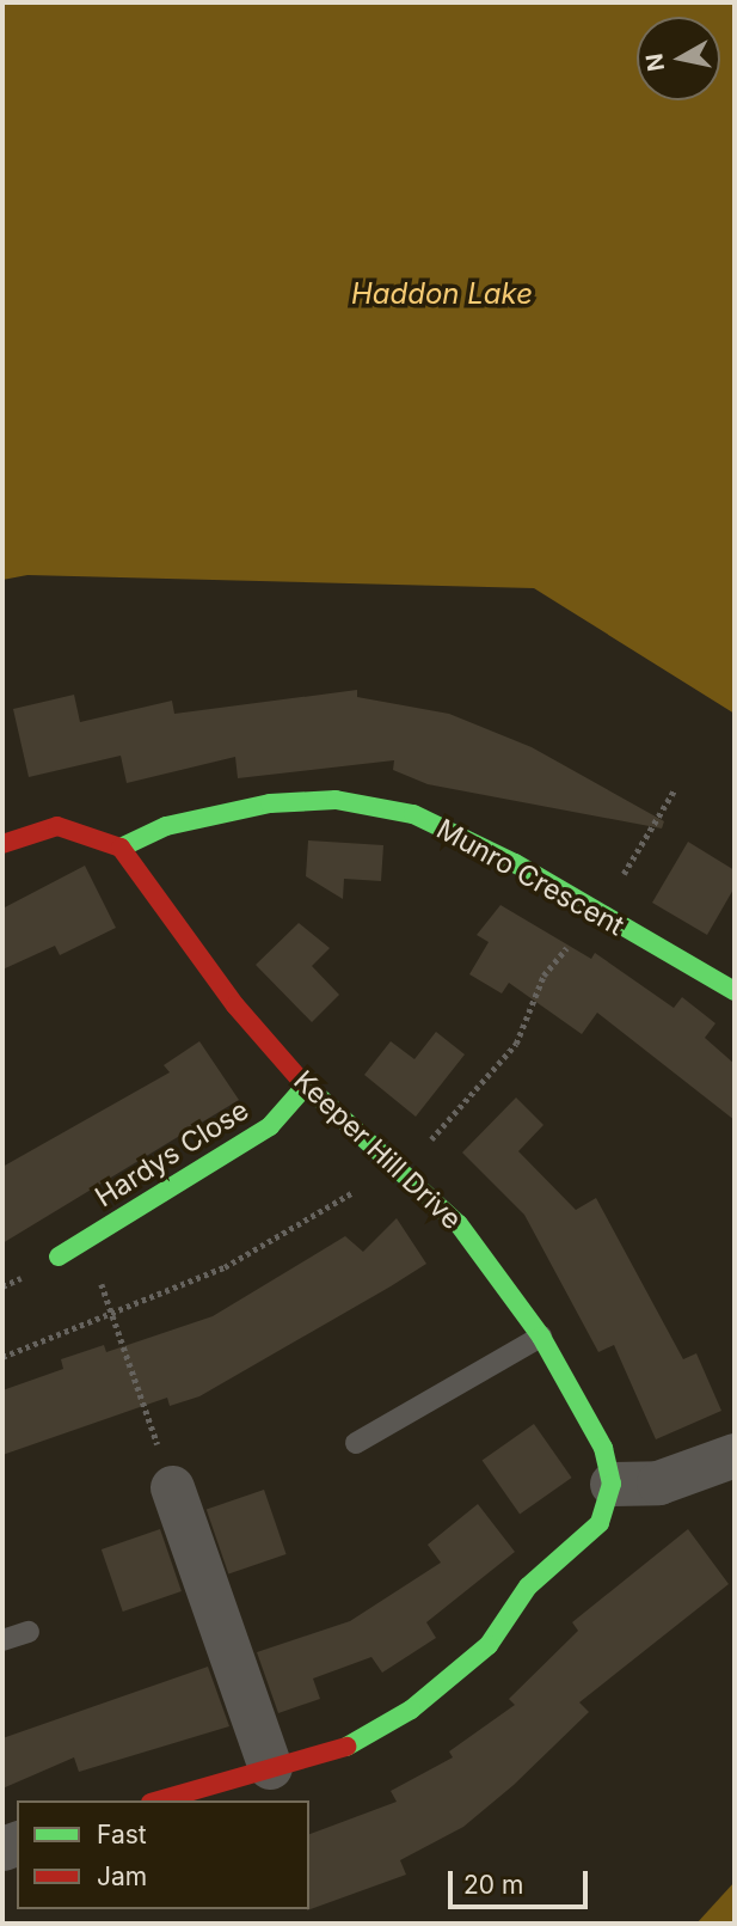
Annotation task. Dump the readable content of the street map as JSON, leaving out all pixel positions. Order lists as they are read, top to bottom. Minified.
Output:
{"streets":{"street":["Munro Crescent","Keeper Hill Drive","Hardys Close"]},"crossings":[["Munro Crescent","Keeper Hill Drive"],["Keeper Hill Drive","Hardys Close"]],"water":["Haddon Lake"],"legend":["Fast","Jam"],"scale_bar":"20 m","north":"left"}
